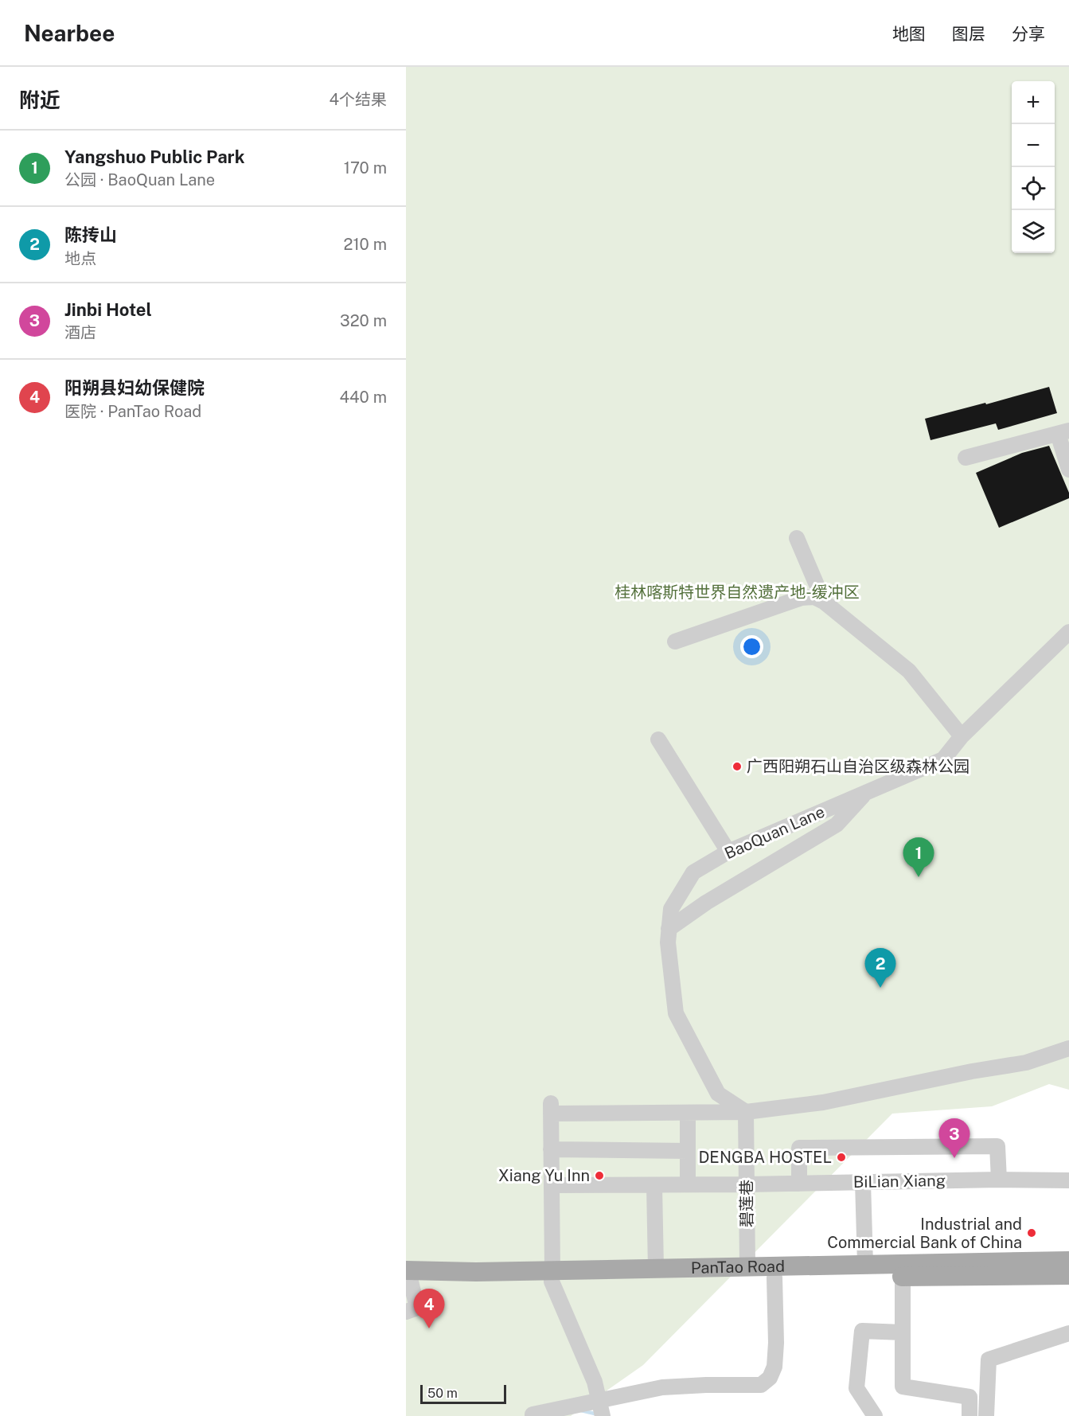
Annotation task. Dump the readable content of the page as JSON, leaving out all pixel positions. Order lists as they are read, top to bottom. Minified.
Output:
{"streets":{"main road":["PanTao Road"],"street":["BaoQuan Lane","BiLian Xiang","碧莲巷"]},"crossings":[["BaoQuan Lane","碧莲巷"],["BiLian Xiang","碧莲巷"],["碧莲巷","PanTao Road"]],"parks":["桂林喀斯特世界自然遗产地-缓冲区"],"places":["广西阳朔石山自治区级森林公园","DENGBA HOSTEL","Xiang Yu Inn","Industrial and Commercial Bank of China"],"scale_bar":"50 m","page":{"header":"Nearbee","nav":["地图","图层","分享"],"heading":["附近","4个结果"],"map_buttons":["+","−"],"list":[{"mark":"1","name":"Yangshuo Public Park","note":"公园 · BaoQuan Lane","value":"170 m"},{"mark":"2","name":"陈抟山","note":"地点","value":"210 m"},{"mark":"3","name":"Jinbi Hotel","note":"酒店","value":"320 m"},{"mark":"4","name":"阳朔县妇幼保健院","note":"医院 · PanTao Road","value":"440 m"}],"pins":["1","2","3","4"],"scale":"50 m"}}
